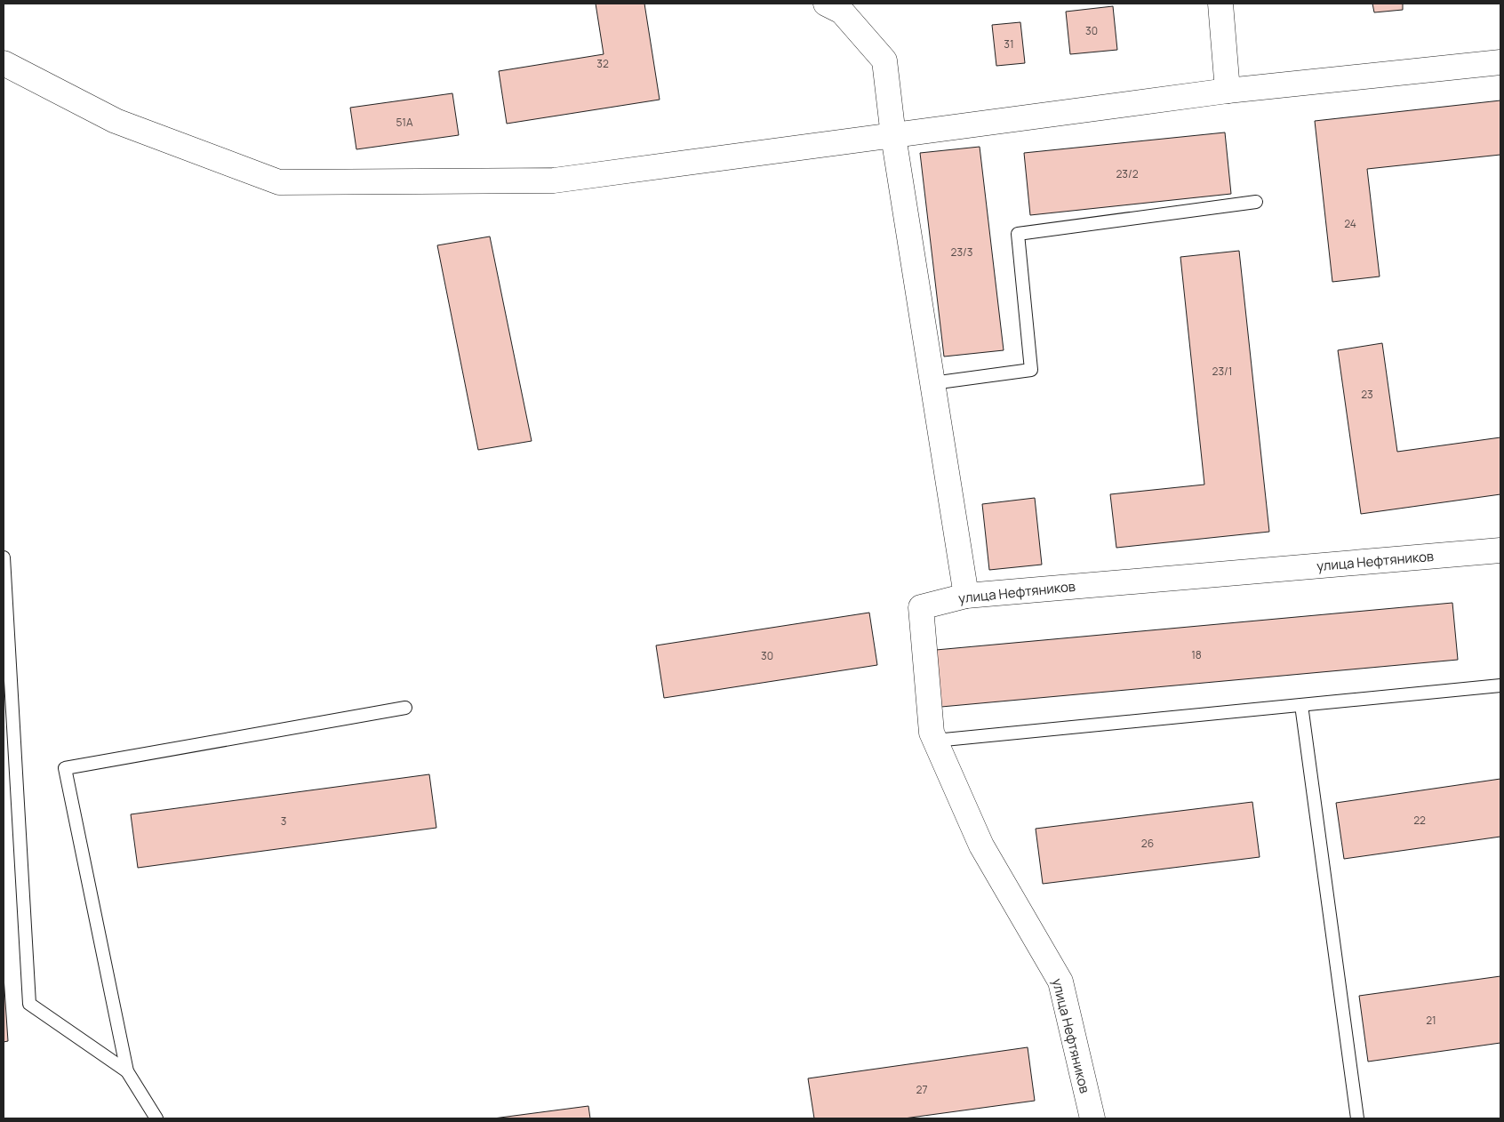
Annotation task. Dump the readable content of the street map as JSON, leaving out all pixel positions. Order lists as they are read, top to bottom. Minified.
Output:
{"streets":{"street":["улица Нефтяников"]},"house_numbers":["30","31","32","51А","23/2","24","23/3","23/1","23","18","30","22","3","26","21","27"]}
